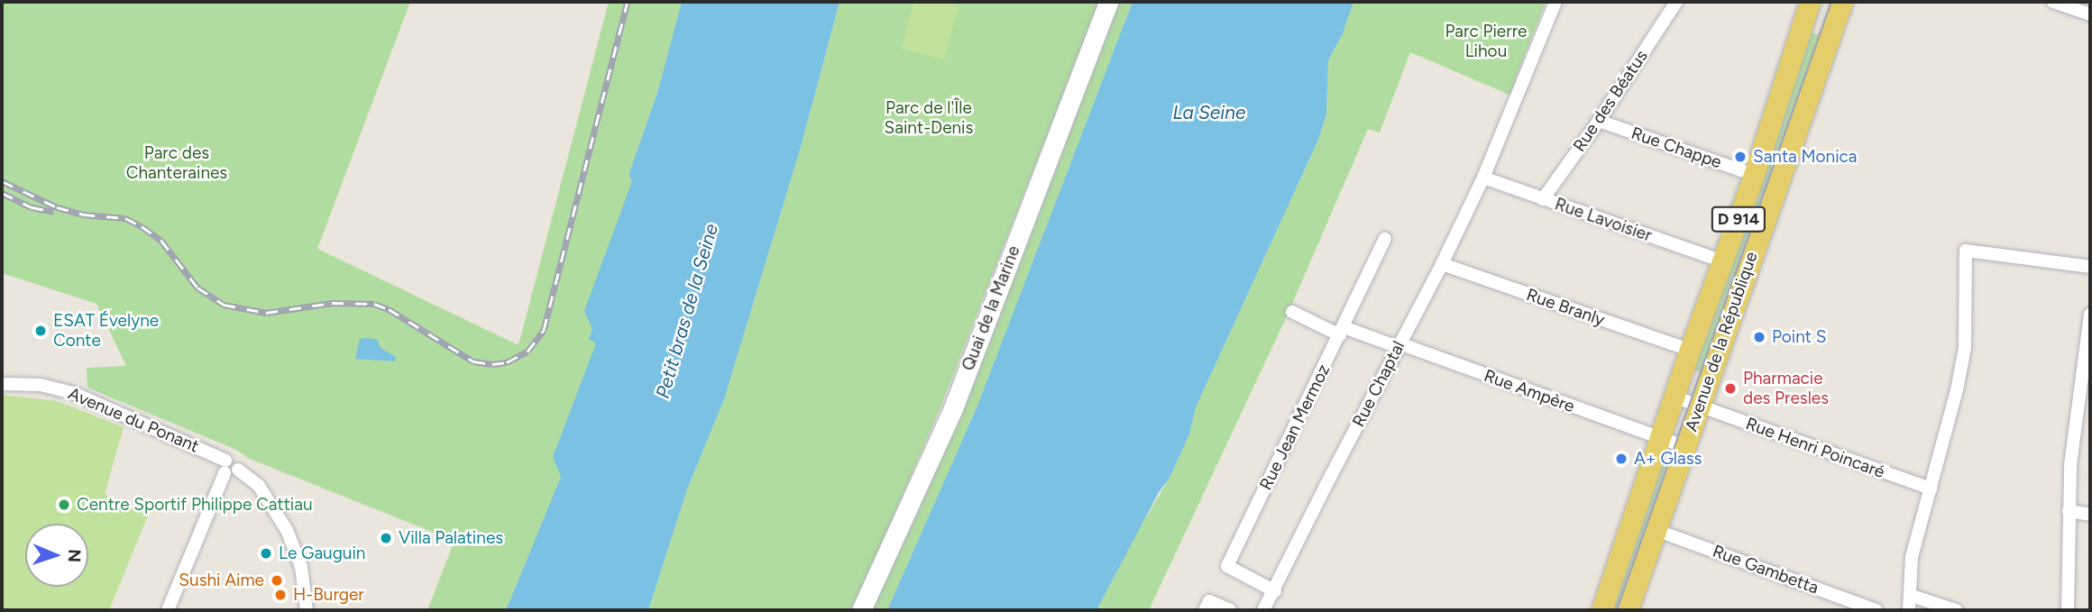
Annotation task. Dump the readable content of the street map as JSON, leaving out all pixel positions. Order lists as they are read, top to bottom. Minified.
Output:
{"streets":{"main road":["D 914","Avenue de la République"],"street":["Rue des Béatus","Rue Chappe","Rue Lavoisier","Rue Branly","Quai de la Marine","Rue Chaptal","Rue Ampère","Avenue du Ponant","Rue Jean Mermoz","Rue Henri Poincaré","Rue Gambetta"]},"crossings":[["Rue des Béatus","Rue Chappe"],["Rue des Béatus","Rue Lavoisier"],["Rue Chappe","Avenue de la République"],["Rue Lavoisier","Avenue de la République"],["Rue Lavoisier","Rue Chaptal"],["Rue Branly","Avenue de la République"],["Rue Branly","Rue Chaptal"],["Avenue de la République","Rue Ampère"],["Avenue de la République","Rue Henri Poincaré"],["Avenue de la République","Rue Gambetta"],["Rue Chaptal","Rue Ampère"],["Rue Chaptal","Rue Jean Mermoz"],["Rue Ampère","Rue Jean Mermoz"]],"water":["La Seine","Petit bras de la Seine"],"parks":["Parc Pierre Lihou","Parc de l'Île Saint-Denis","Parc des Chanteraines"],"places":["Santa Monica","ESAT Évelyne Conte","Point S","Pharmacie des Presles","A+ Glass","Centre Sportif Philippe Cattiau","Villa Palatines","Le Gauguin","Sushi Aime","H-Burger"],"north":"right"}
